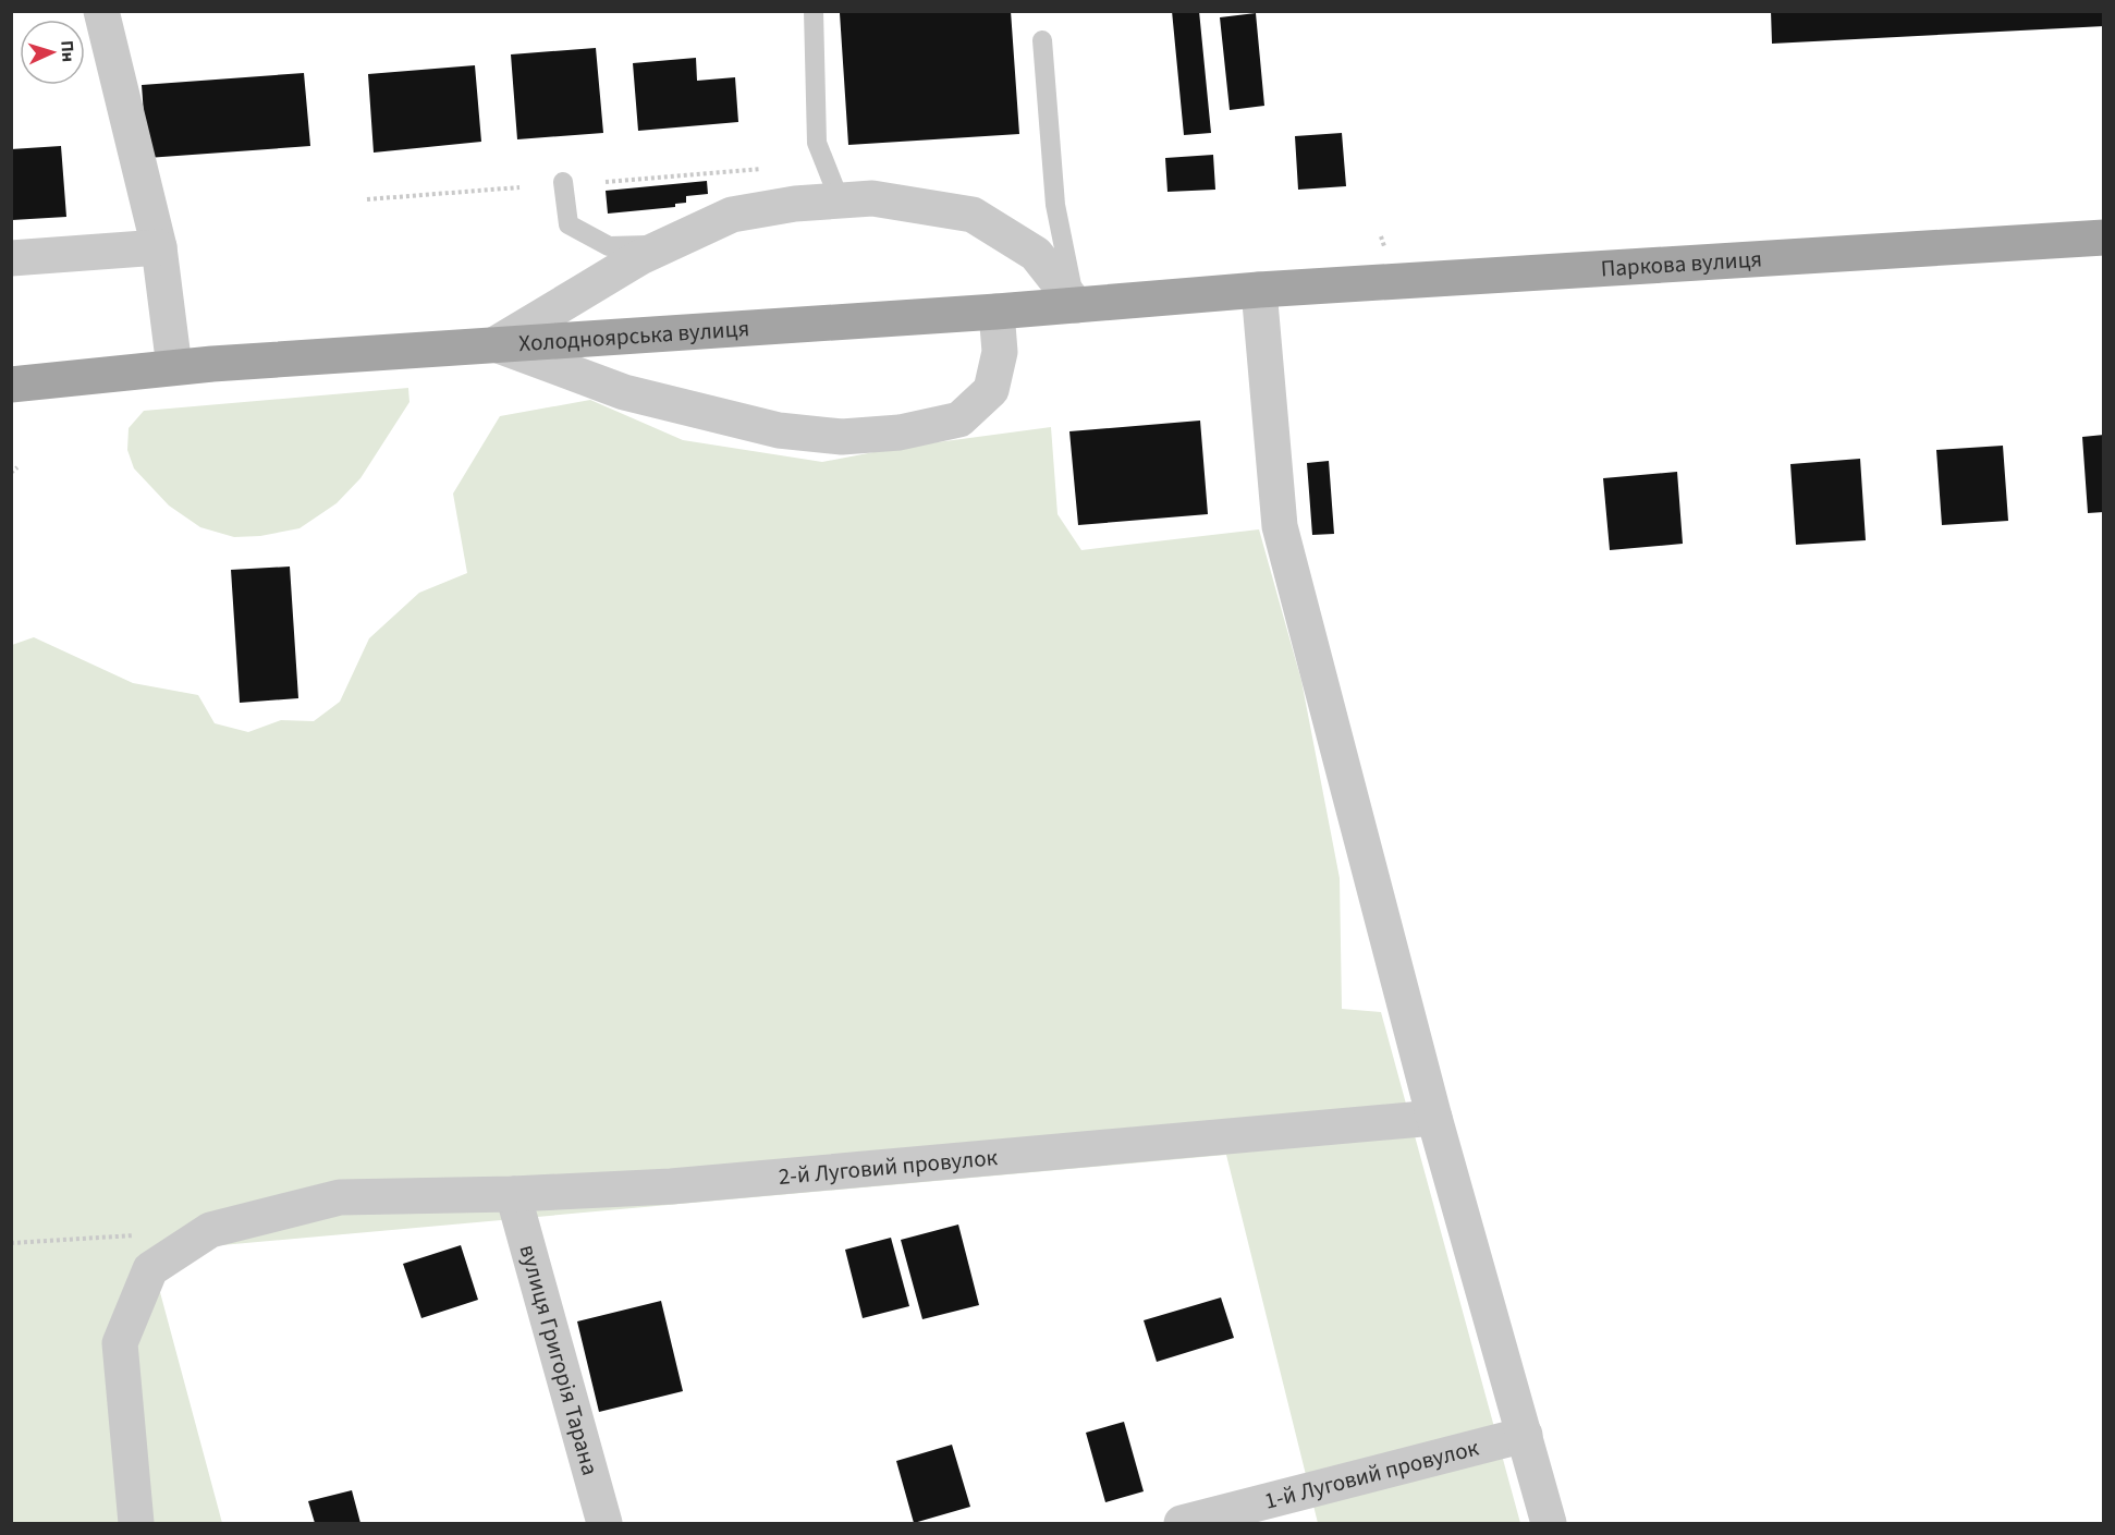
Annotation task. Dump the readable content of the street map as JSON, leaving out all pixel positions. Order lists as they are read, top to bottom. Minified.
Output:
{"streets":{"main road":["Паркова вулиця","Холодноярська вулиця"],"street":["2-й Луговий провулок","вулиця Григорія Тарана","1-й Луговий провулок"]},"crossings":[["Паркова вулиця","Холодноярська вулиця"],["2-й Луговий провулок","вулиця Григорія Тарана"]],"north":"right"}
